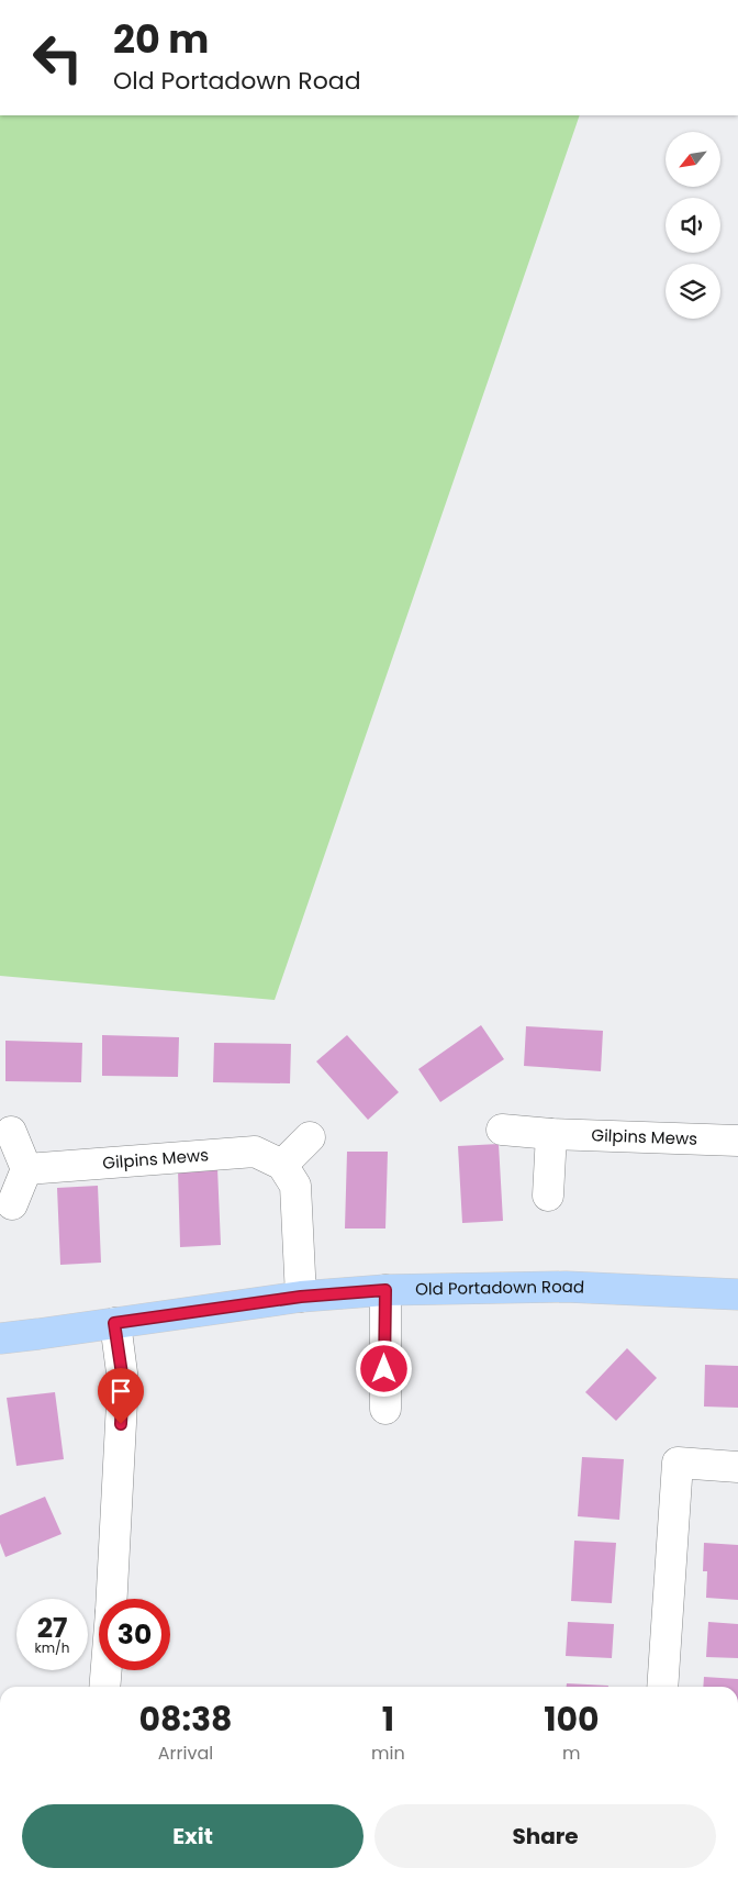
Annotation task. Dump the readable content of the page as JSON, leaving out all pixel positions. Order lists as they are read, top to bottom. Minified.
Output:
{"streets":{"main road":["Old Portadown Road"],"street":["Gilpins Mews"]},"north":"bottom left","page":{"turn":["20 m","Old Portadown Road"],"speed":"27 km/h","limit":"30","eta":["08:38","Arrival","1","min","100","m"],"buttons":["Exit","Share"]}}
